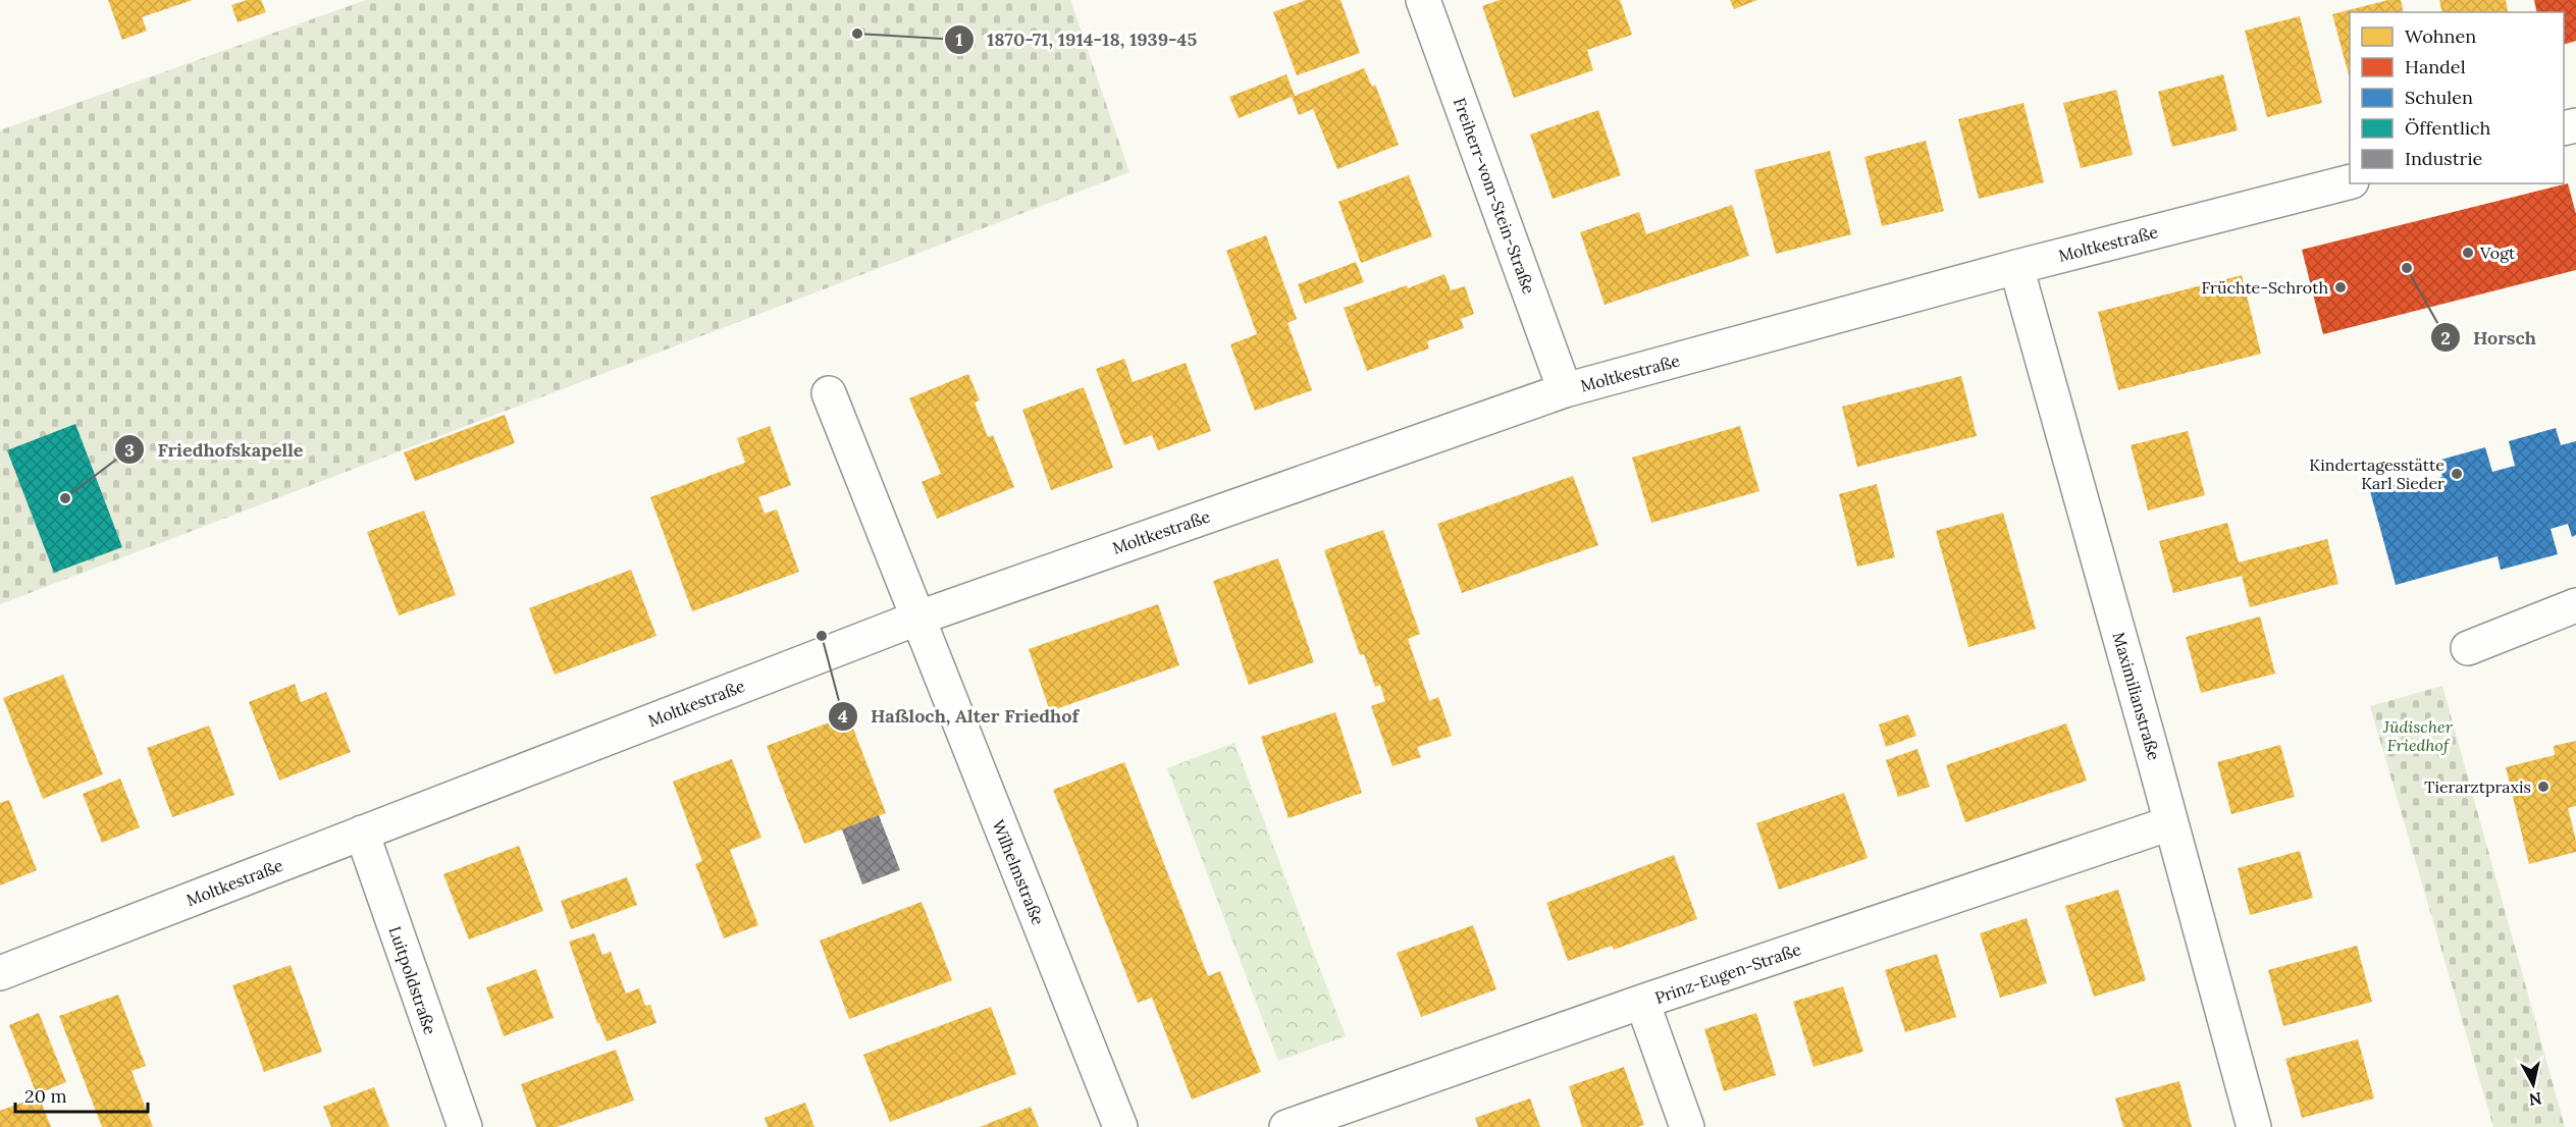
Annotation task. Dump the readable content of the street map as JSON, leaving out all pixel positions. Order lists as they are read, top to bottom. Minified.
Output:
{"streets":{"street":["Freiherr-vom-Stein-Straße","Moltkestraße","Maximilianstraße","Wilhelmstraße","Prinz-Eugen-Straße","Luitpoldstraße"]},"crossings":[["Freiherr-vom-Stein-Straße","Moltkestraße"],["Moltkestraße","Maximilianstraße"],["Moltkestraße","Wilhelmstraße"],["Moltkestraße","Luitpoldstraße"],["Maximilianstraße","Prinz-Eugen-Straße"]],"parks":["Jüdischer Friedhof"],"places":["1870-71, 1914-18, 1939-45","Vogt","Horsch","Früchte-Schroth","Kindertagesstätte Karl Sieder","Friedhofskapelle","Haßloch, Alter Friedhof","Tierarztpraxis"],"legend":["Wohnen","Handel","Schulen","Öffentlich","Industrie"],"scale_bar":"20 m","north":"bottom"}
